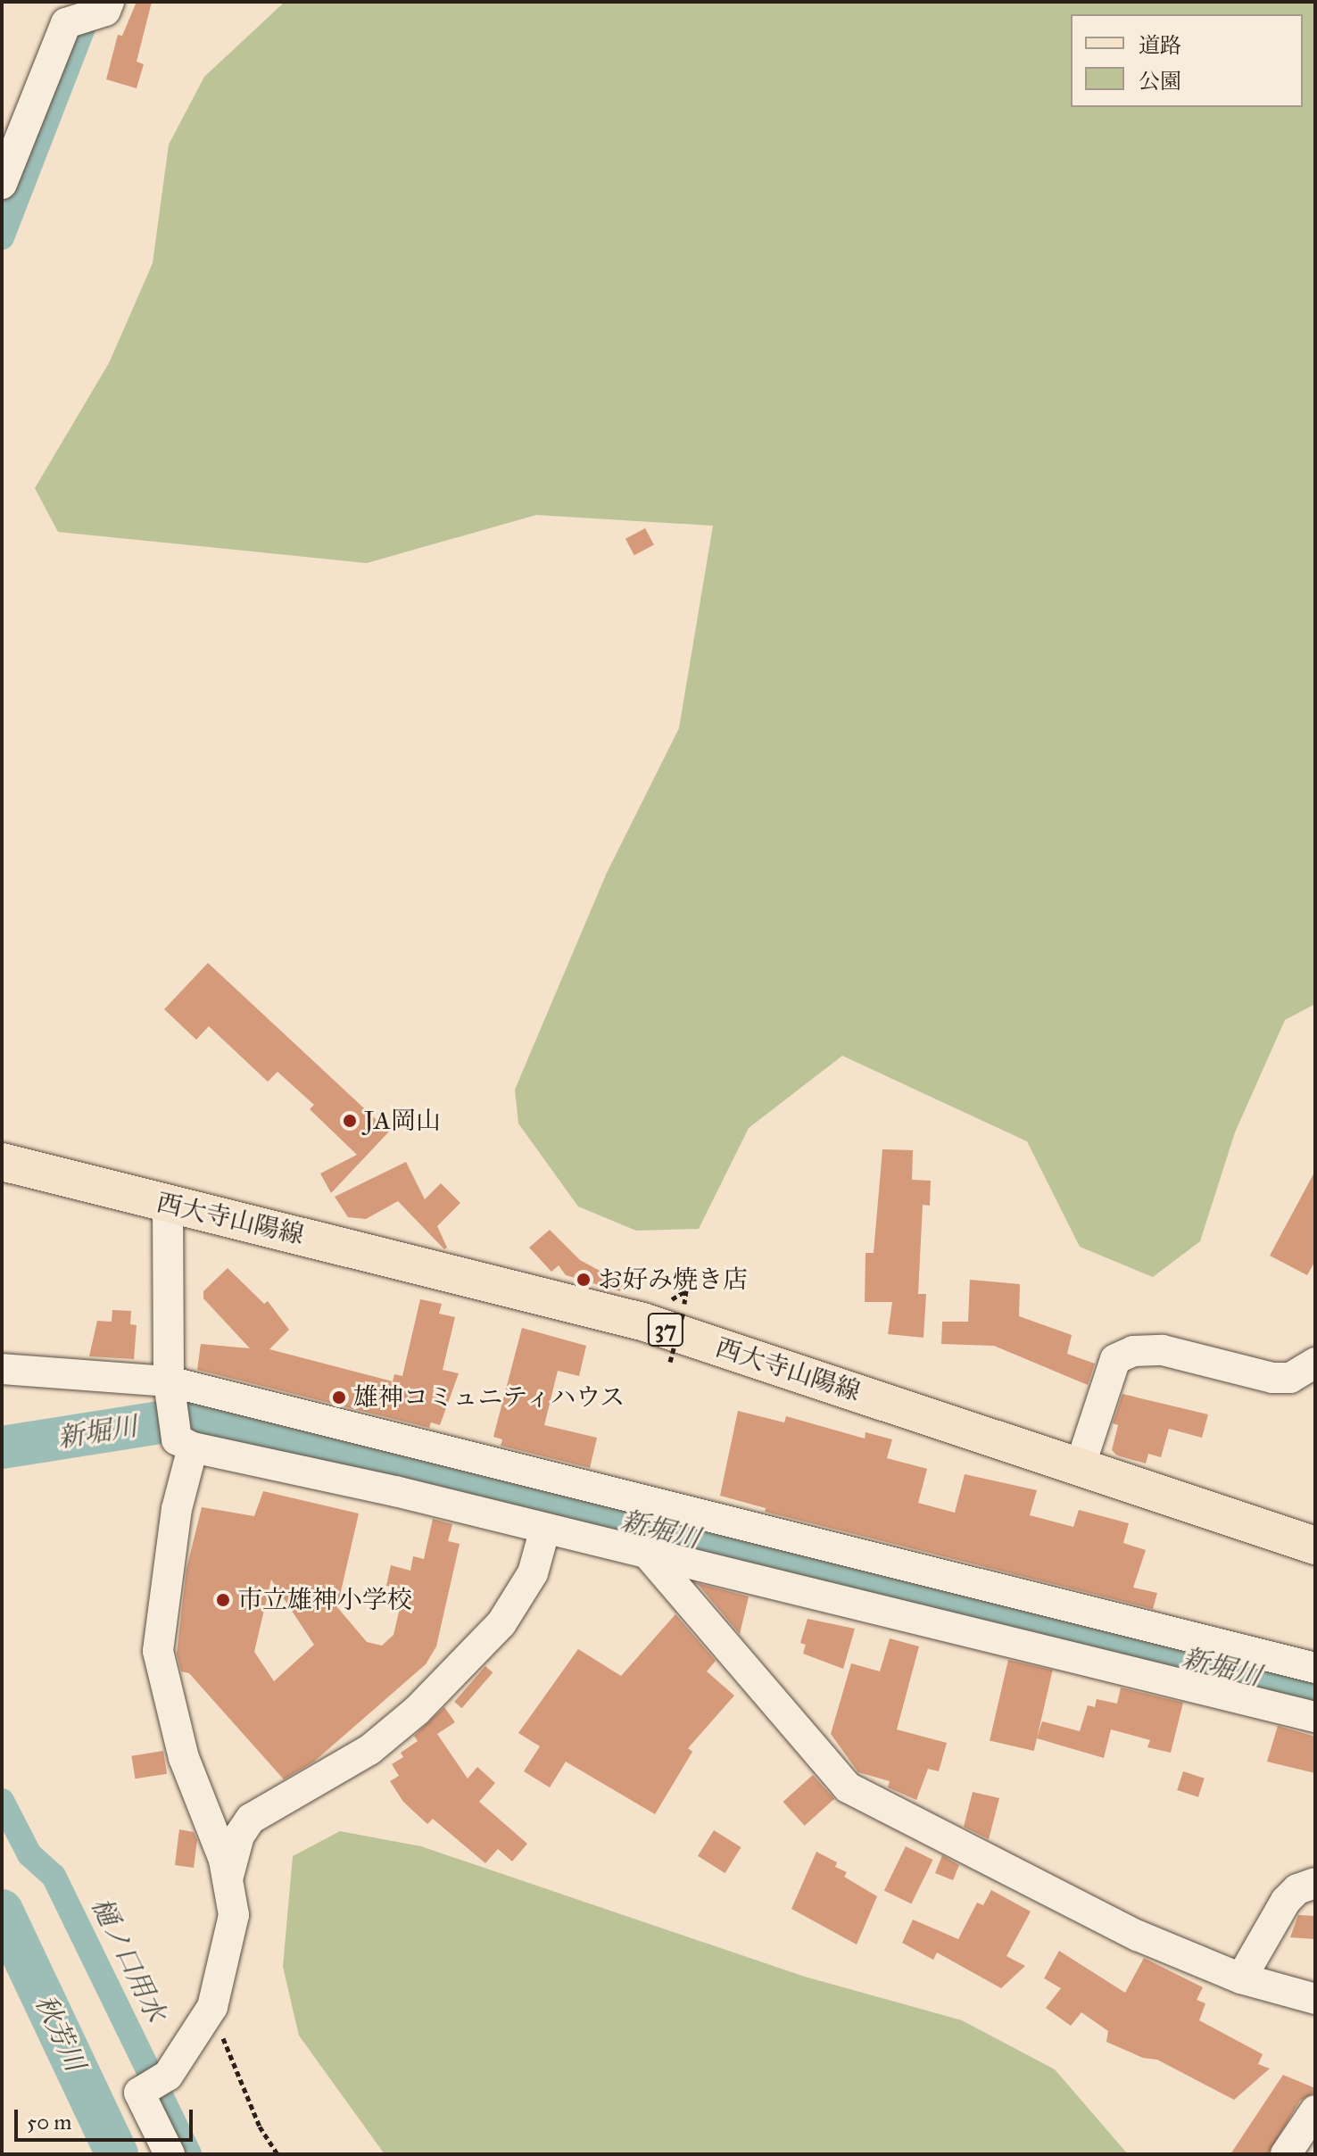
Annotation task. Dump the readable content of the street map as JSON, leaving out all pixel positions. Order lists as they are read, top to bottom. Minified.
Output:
{"streets":{"main road":["西大寺山陽線","37"]},"water":["新堀川","樋ノ口用水","秋芳川"],"places":["JA岡山","お好み焼き店","雄神コミュニティハウス","市立雄神小学校"],"legend":["道路","公園"],"scale_bar":"50 m"}
